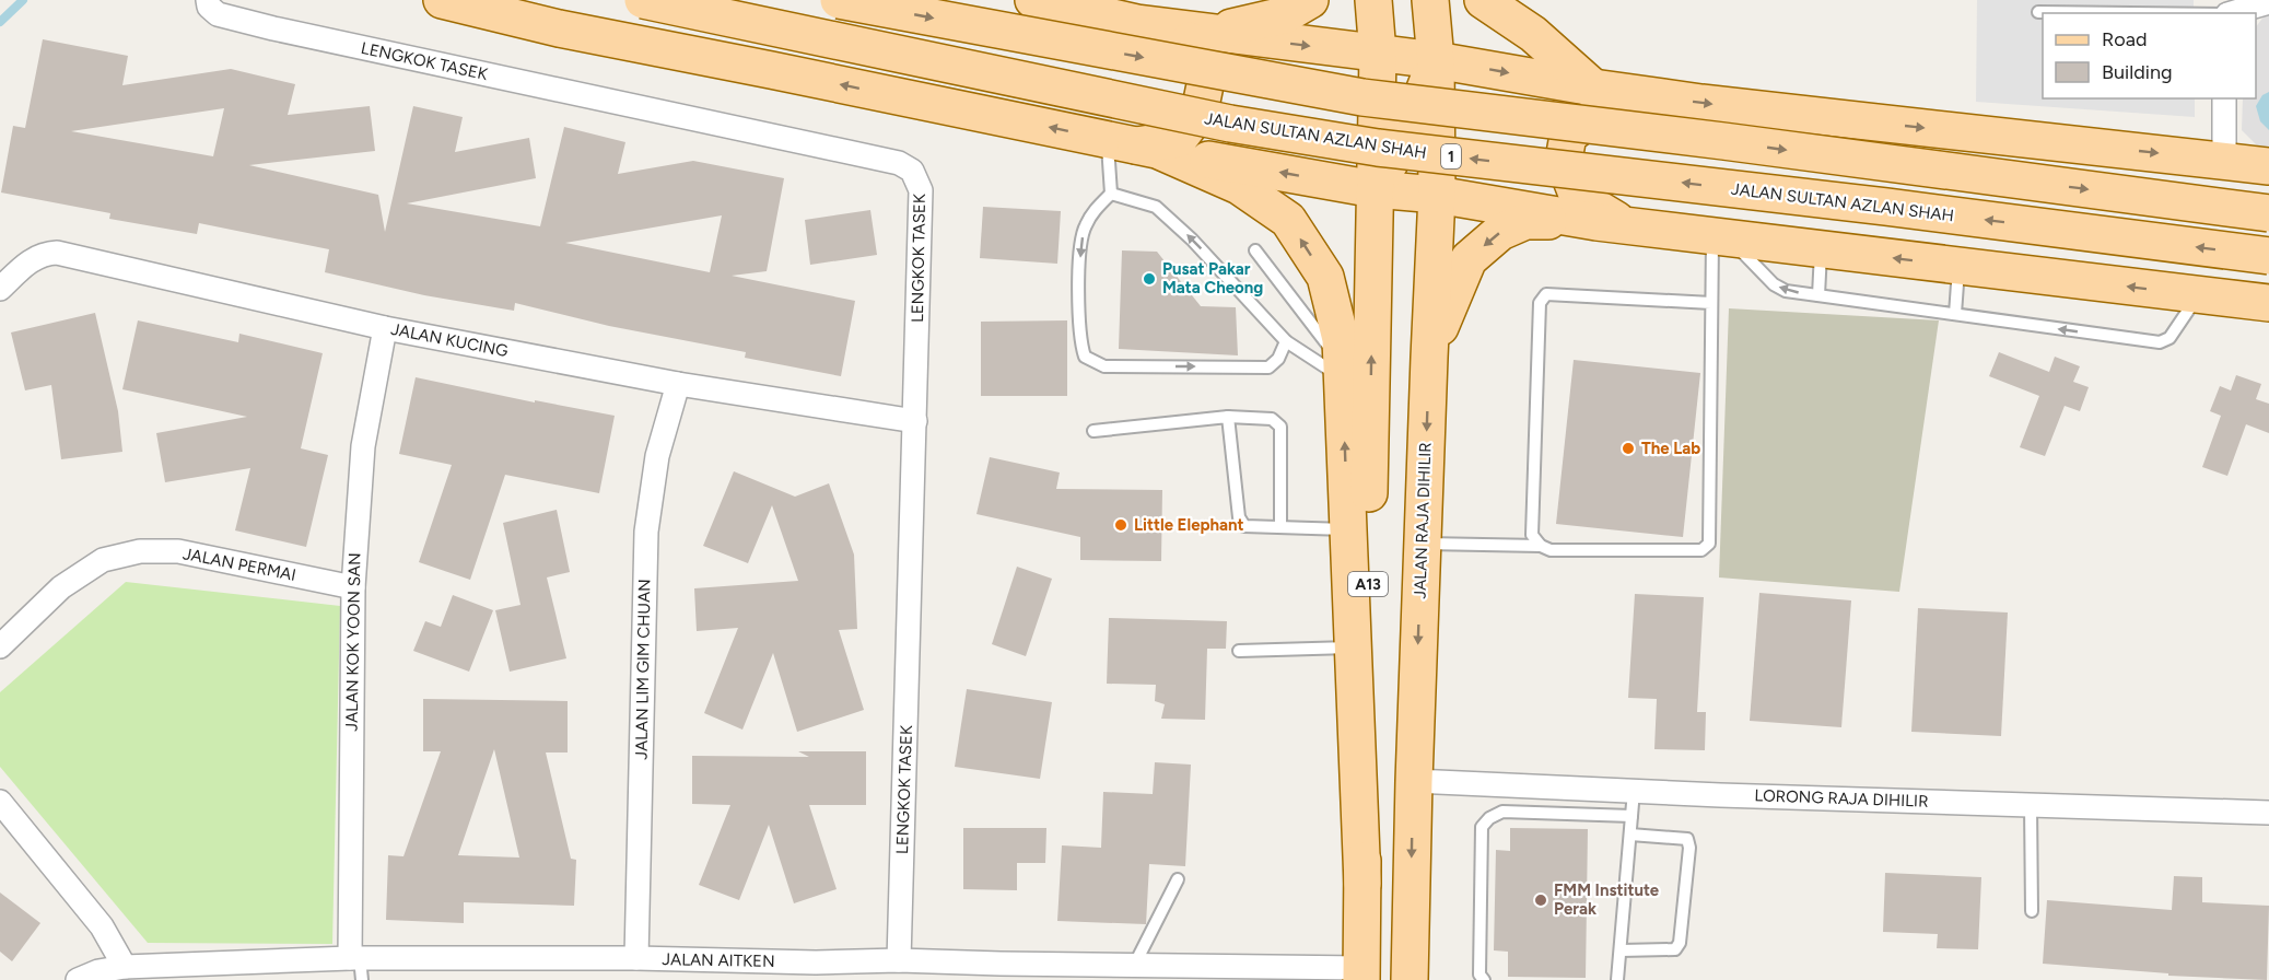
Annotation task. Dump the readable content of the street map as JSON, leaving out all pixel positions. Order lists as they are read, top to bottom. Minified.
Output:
{"streets":{"main road":["JALAN SULTAN AZLAN SHAH","1","JALAN RAJA DIHILIR","A13"],"street":["LENGKOK TASEK","JALAN KUCING","JALAN PERMAI","JALAN KOK YOON SAN","JALAN LIM GIM CHUAN","LORONG RAJA DIHILIR","JALAN AITKEN"]},"crossings":[["LENGKOK TASEK","JALAN KUCING"],["LENGKOK TASEK","JALAN AITKEN"],["JALAN KUCING","JALAN KOK YOON SAN"],["JALAN KUCING","JALAN LIM GIM CHUAN"],["JALAN RAJA DIHILIR","LORONG RAJA DIHILIR"],["JALAN PERMAI","JALAN KOK YOON SAN"],["A13","JALAN AITKEN"],["JALAN KOK YOON SAN","JALAN AITKEN"],["JALAN LIM GIM CHUAN","JALAN AITKEN"]],"places":["Pusat Pakar Mata Cheong","The Lab","Little Elephant","FMM Institute Perak"],"legend":["Road","Building"]}
